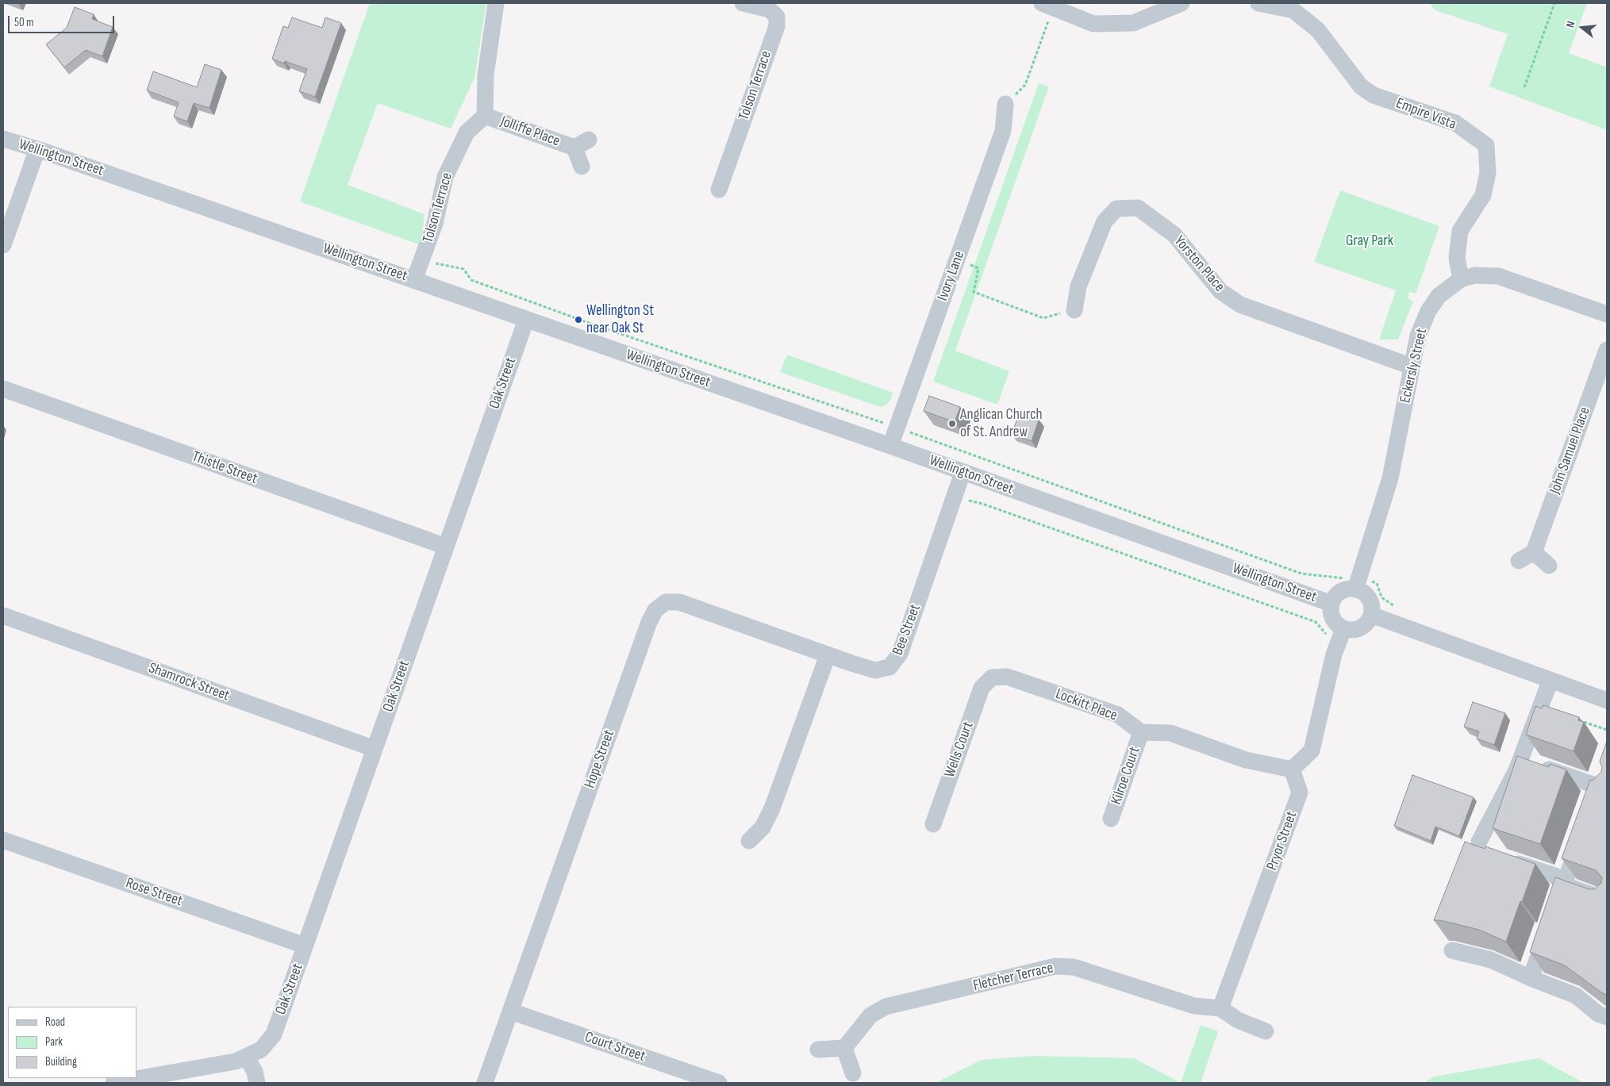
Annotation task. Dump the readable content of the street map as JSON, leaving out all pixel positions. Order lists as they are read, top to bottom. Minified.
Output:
{"streets":{"street":["Tolson Terrace","Empire Vista","Jolliffe Place","Wellington Street","Yorston Place","Ivory Lane","Eckersly Street","Oak Street","John Samuel Place","Thistle Street","Bee Street","Shamrock Street","Lockitt Place","Wells Court","Hope Street","Kilroe Court","Pryor Street","Rose Street","Fletcher Terrace","Court Street"]},"crossings":[["Tolson Terrace","Jolliffe Place"],["Tolson Terrace","Wellington Street"],["Empire Vista","Eckersly Street"],["Wellington Street","Ivory Lane"],["Wellington Street","Eckersly Street"],["Wellington Street","Oak Street"],["Wellington Street","Bee Street"],["Yorston Place","Eckersly Street"],["Oak Street","Thistle Street"],["Oak Street","Shamrock Street"],["Oak Street","Rose Street"],["Bee Street","Hope Street"],["Lockitt Place","Wells Court"],["Lockitt Place","Kilroe Court"],["Hope Street","Court Street"],["Pryor Street","Fletcher Terrace"]],"parks":["Gray Park"],"places":["Wellington St near Oak St","Anglican Church of St. Andrew"],"legend":["Road","Park","Building"],"scale_bar":"50 m","north":"left"}
